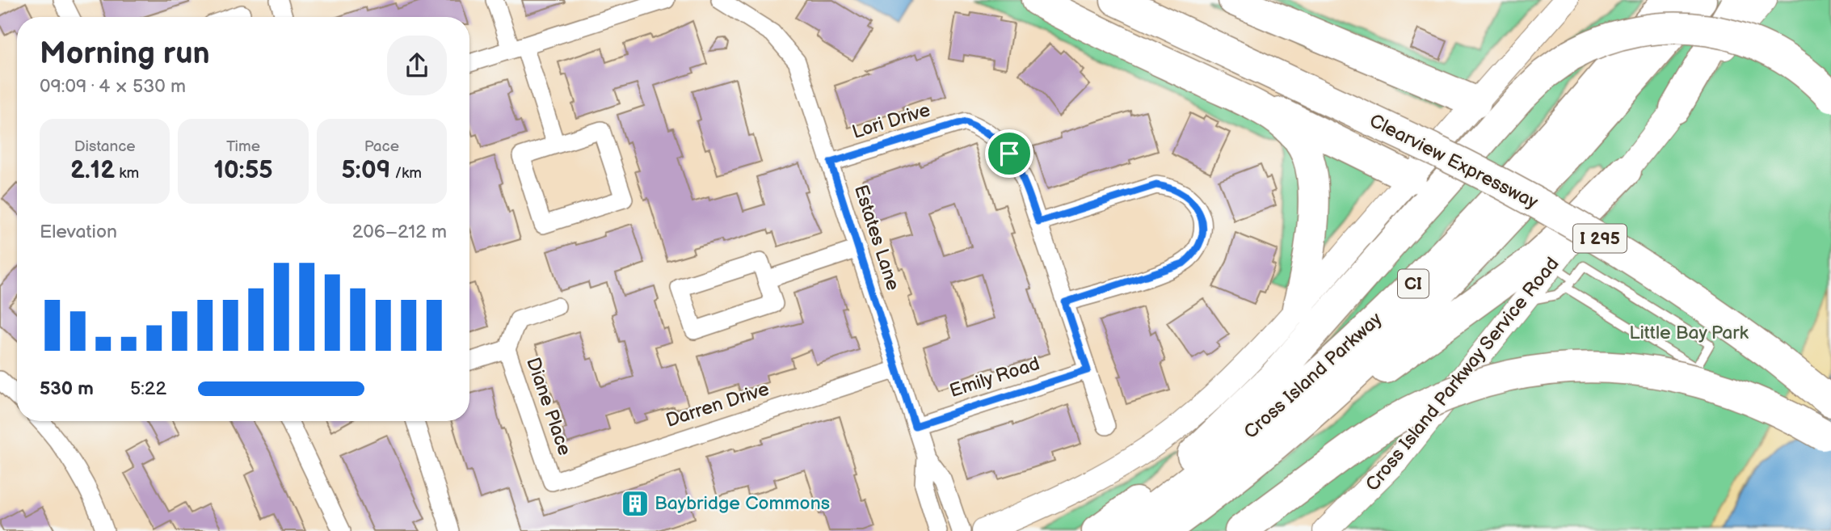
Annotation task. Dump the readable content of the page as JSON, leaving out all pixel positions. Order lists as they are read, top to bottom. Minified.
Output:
{"streets":{"highway":["Clearview Expressway","I 295","CI","Cross Island Parkway"],"street":["Lori Drive","Estates Lane","Cross Island Parkway Service Road","Emily Road","Darren Drive","Diane Place"]},"crossings":[["Lori Drive","Estates Lane"],["Clearview Expressway","I 295"],["Estates Lane","Emily Road"],["Estates Lane","Darren Drive"],["Darren Drive","Diane Place"]],"parks":["Little Bay Park"],"places":{"building":["Baybridge Commons"]},"page":{"heading":["Morning run","09:09 · 4 × 530 m"],"stats":[["Distance","2.12 km"],["Time","10:55"],["Pace","5:09 /km"]],"chart":["Elevation","206–212 m"],"list":[{"name":"530 m","note":"5:22"}]}}
